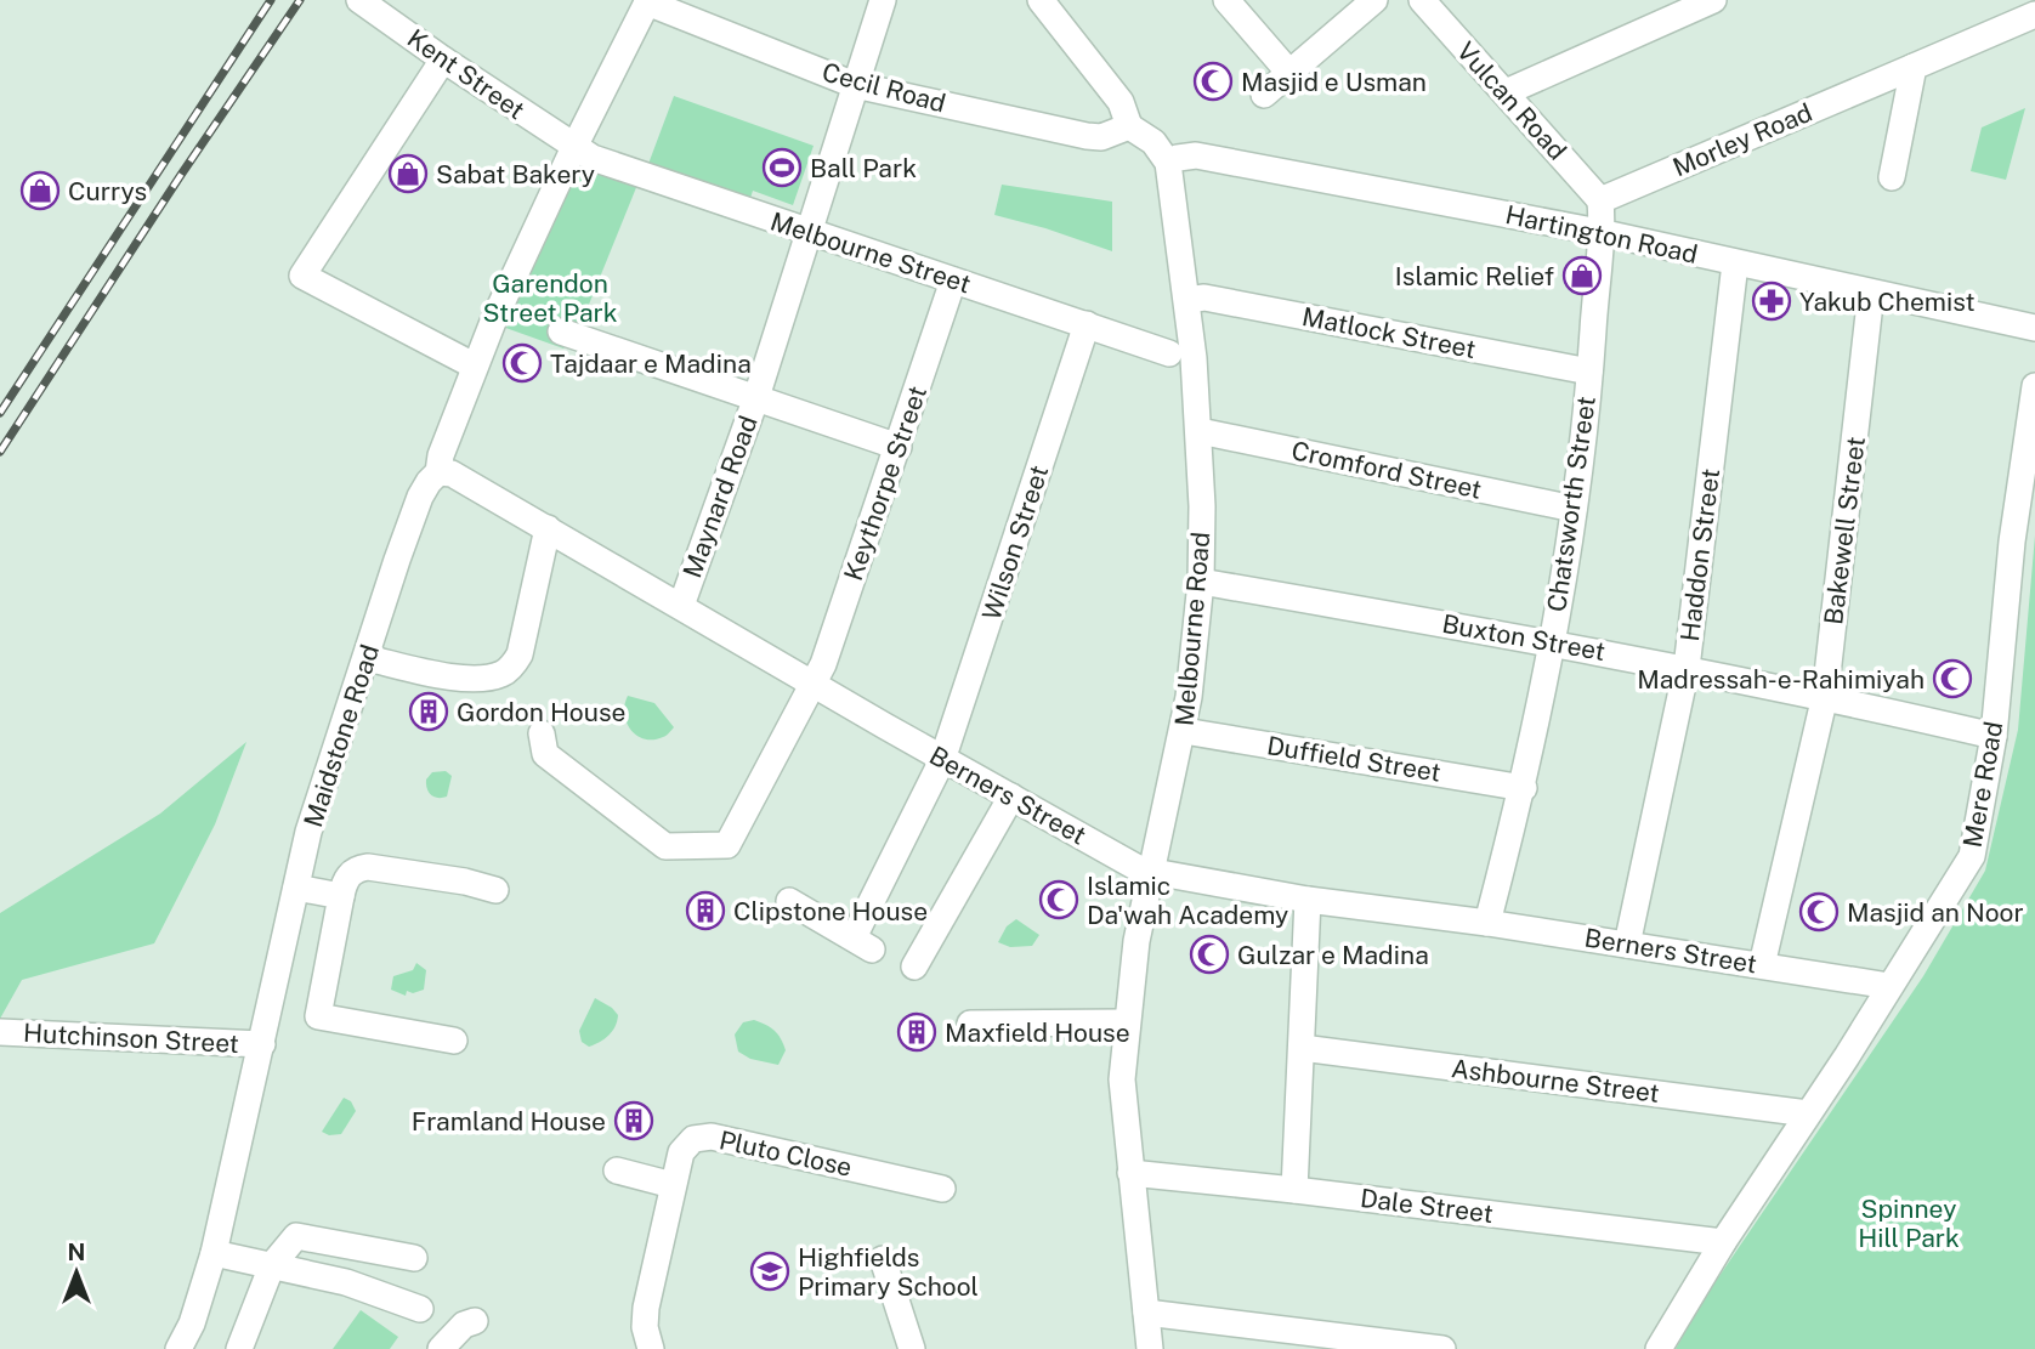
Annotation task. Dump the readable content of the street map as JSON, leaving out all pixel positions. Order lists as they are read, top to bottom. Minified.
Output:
{"streets":{"street":["Kent Street","Cecil Road","Vulcan Road","Morley Road","Hartington Road","Melbourne Street","Matlock Street","Cromford Street","Keythorpe Street","Maynard Road","Chatsworth Street","Bakewell Street","Wilson Street","Haddon Street","Melbourne Road","Buxton Street","Maidstone Road","Duffield Street","Mere Road","Berners Street","Hutchinson Street","Ashbourne Street","Pluto Close","Dale Street"]},"crossings":[["Kent Street","Melbourne Street"],["Kent Street","Maidstone Road"],["Cecil Road","Maynard Road"],["Cecil Road","Maidstone Road"],["Vulcan Road","Morley Road"],["Hartington Road","Chatsworth Street"],["Hartington Road","Bakewell Street"],["Hartington Road","Haddon Street"],["Hartington Road","Melbourne Road"],["Melbourne Street","Keythorpe Street"],["Melbourne Street","Maynard Road"],["Melbourne Street","Wilson Street"],["Melbourne Street","Maidstone Road"],["Matlock Street","Chatsworth Street"],["Matlock Street","Melbourne Road"],["Cromford Street","Chatsworth Street"],["Cromford Street","Melbourne Road"],["Keythorpe Street","Berners Street"],["Maynard Road","Berners Street"],["Chatsworth Street","Buxton Street"],["Chatsworth Street","Duffield Street"],["Chatsworth Street","Berners Street"],["Bakewell Street","Buxton Street"],["Bakewell Street","Berners Street"],["Wilson Street","Berners Street"],["Haddon Street","Buxton Street"],["Haddon Street","Berners Street"],["Melbourne Road","Buxton Street"],["Melbourne Road","Duffield Street"],["Melbourne Road","Berners Street"],["Melbourne Road","Dale Street"],["Buxton Street","Mere Road"],["Maidstone Road","Berners Street"],["Maidstone Road","Hutchinson Street"],["Mere Road","Berners Street"],["Mere Road","Ashbourne Street"],["Mere Road","Dale Street"]],"parks":["Garendon Street Park","Spinney Hill Park"],"places":{"mosque":["Masjid e Usman","Tajdaar e Madina","Madressah-e-Rahimiyah","Islamic Da'wah Academy","Masjid an Noor","Gulzar e Madina"],"sports":["Ball Park"],"shop":["Sabat Bakery","Currys","Islamic Relief"],"pharmacy":["Yakub Chemist"],"building":["Gordon House","Clipstone House","Maxfield House","Framland House"],"school or university":["Highfields Primary School"]},"north":"top"}
